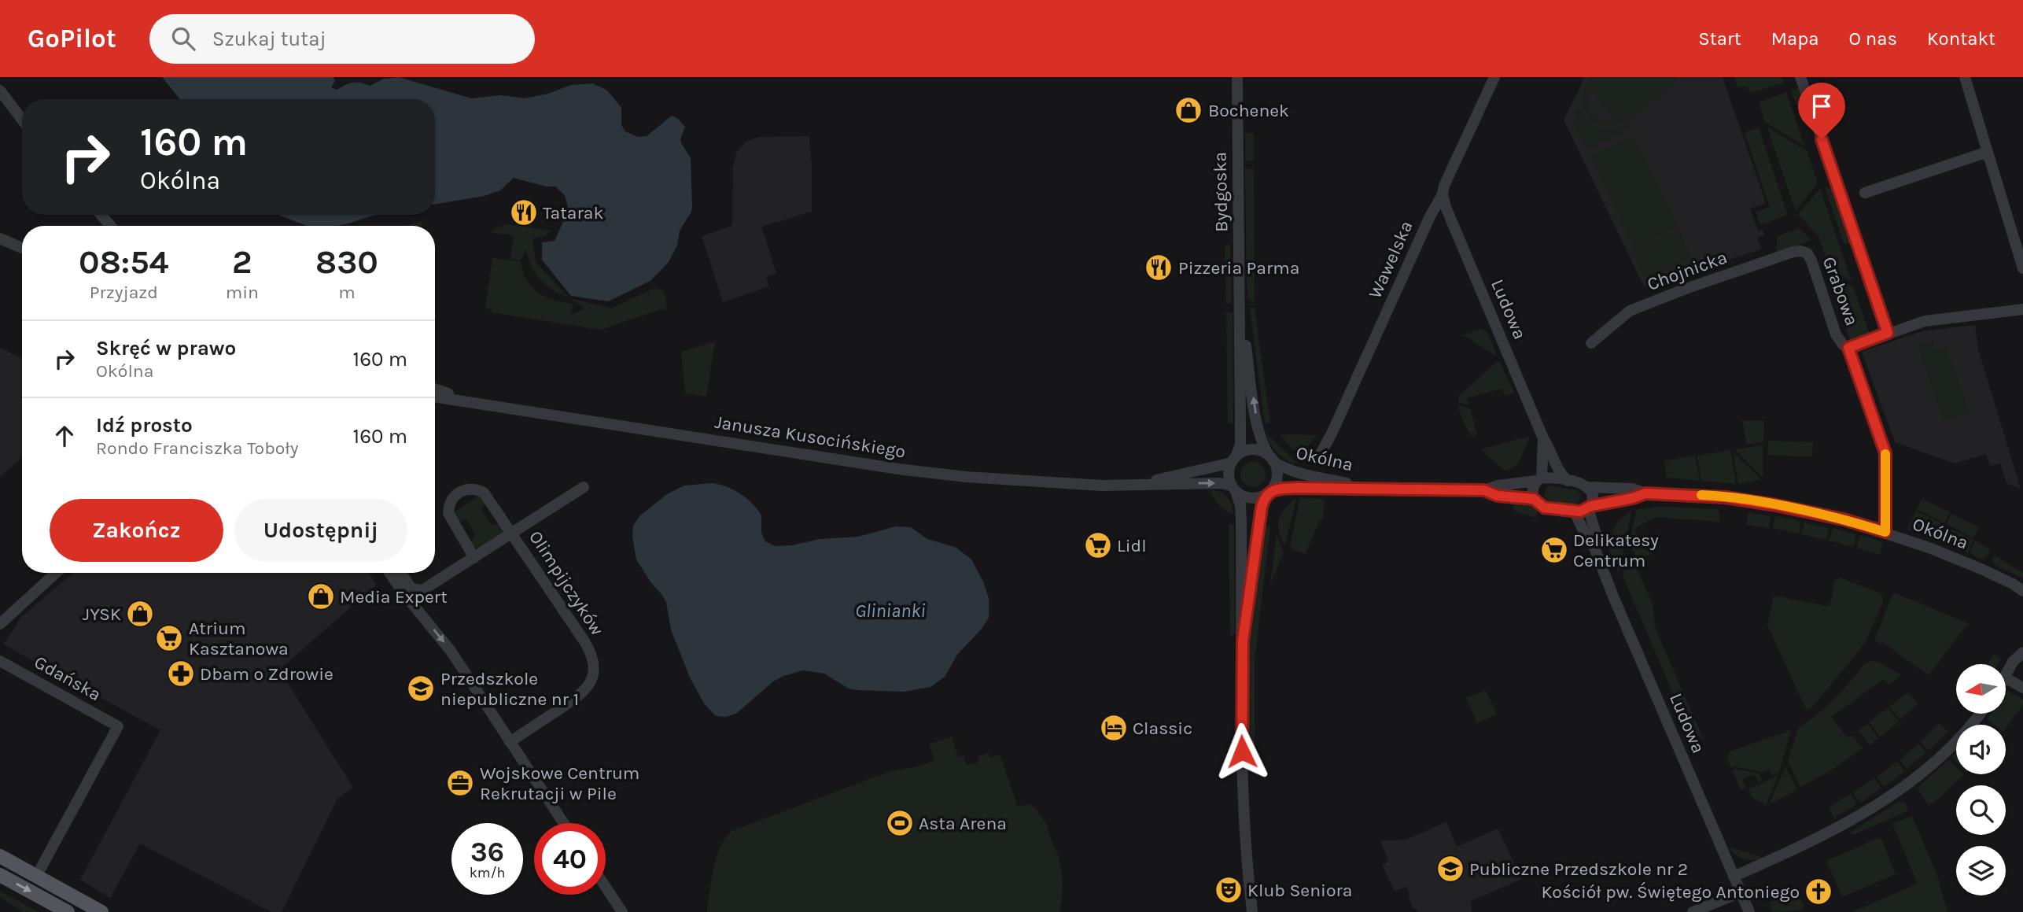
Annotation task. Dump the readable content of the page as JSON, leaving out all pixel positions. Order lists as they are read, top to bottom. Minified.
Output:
{"streets":{"street":["Bydgoska","Wawelska","Chojnicka","Grabowa","Ludowa","Janusza Kusocińskiego","Okólna","Olimpijczyków","Gdańska"]},"crossings":[["Bydgoska","Janusza Kusocińskiego"],["Bydgoska","Okólna"],["Wawelska","Ludowa"],["Chojnicka","Grabowa"],["Grabowa","Okólna"],["Ludowa","Okólna"],["Janusza Kusocińskiego","Okólna"]],"water":["Glinianki"],"places":{"shop":["Bochenek","Media Expert","JYSK"],"restaurant":["Tatarak","Pizzeria Parma"],"supermarket":["Lidl","Delikatesy Centrum","Atrium Kasztanowa"],"pharmacy":["Dbam o Zdrowie"],"school or university":["Przedszkole niepubliczne nr 1","Publiczne Przedszkole nr 2"],"hotel":["Classic"],"office":["Wojskowe Centrum Rekrutacji w Pile"],"sports":["Asta Arena"],"theatre":["Klub Seniora"],"church":["Kościół pw. Świętego Antoniego"]},"north":"left","page":{"header":"GoPilot","search":"Szukaj tutaj","nav":["Start","Mapa","O nas","Kontakt"],"turn":["160 m","Okólna"],"eta":["08:54","Przyjazd","2","min","830","m"],"list":[{"name":"Skręć w prawo","note":"Okólna","value":"160 m"},{"name":"Idź prosto","note":"Rondo Franciszka Toboły","value":"160 m"}],"buttons":["Zakończ","Udostępnij"],"speed":"36 km/h","limit":"40"}}
